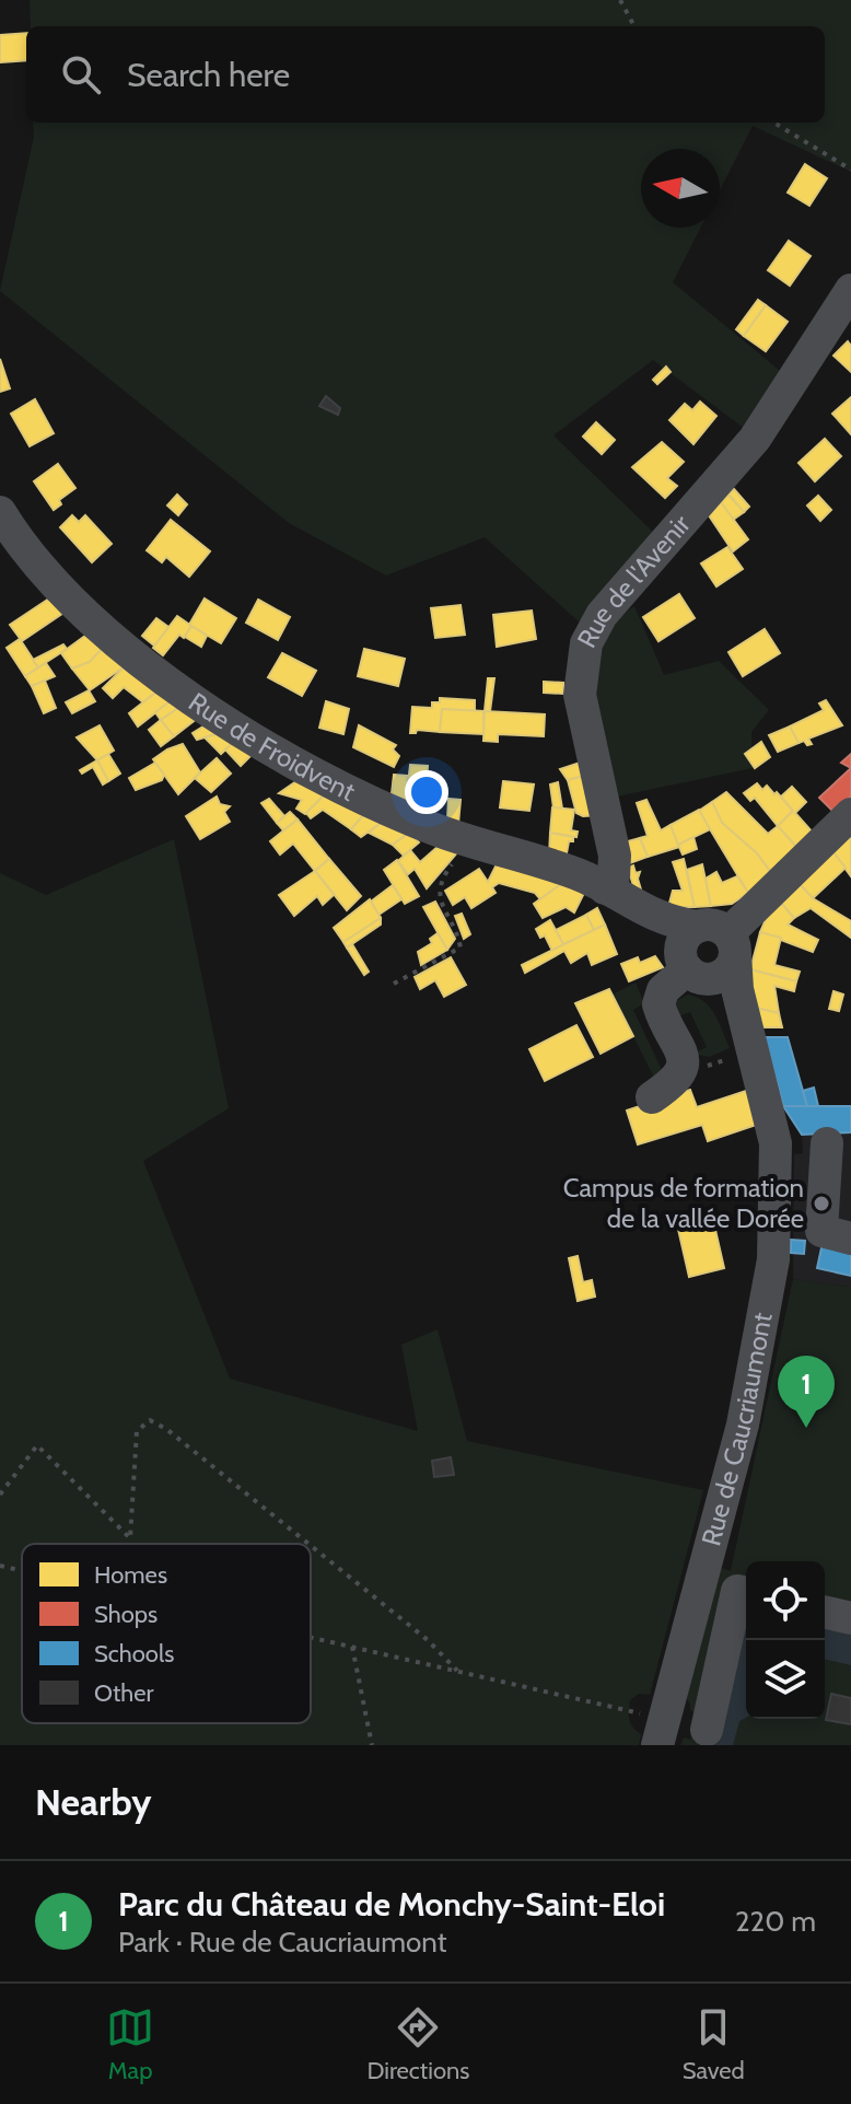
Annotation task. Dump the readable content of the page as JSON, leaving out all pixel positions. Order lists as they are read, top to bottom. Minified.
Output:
{"streets":{"street":["Rue de l'Avenir","Rue de Froidvent","Rue de Caucriaumont"]},"crossings":[["Rue de l'Avenir","Rue de Froidvent"]],"places":["Campus de formation de la vallée Dorée"],"legend":["Homes","Shops","Schools","Other"],"north":"left","page":{"search":"Search here","pins":"1","heading":"Nearby","list":[{"mark":"1","name":"Parc du Château de Monchy-Saint-Eloi","note":"Park · Rue de Caucriaumont","value":"220 m"}],"nav":["Map","Directions","Saved"]}}
